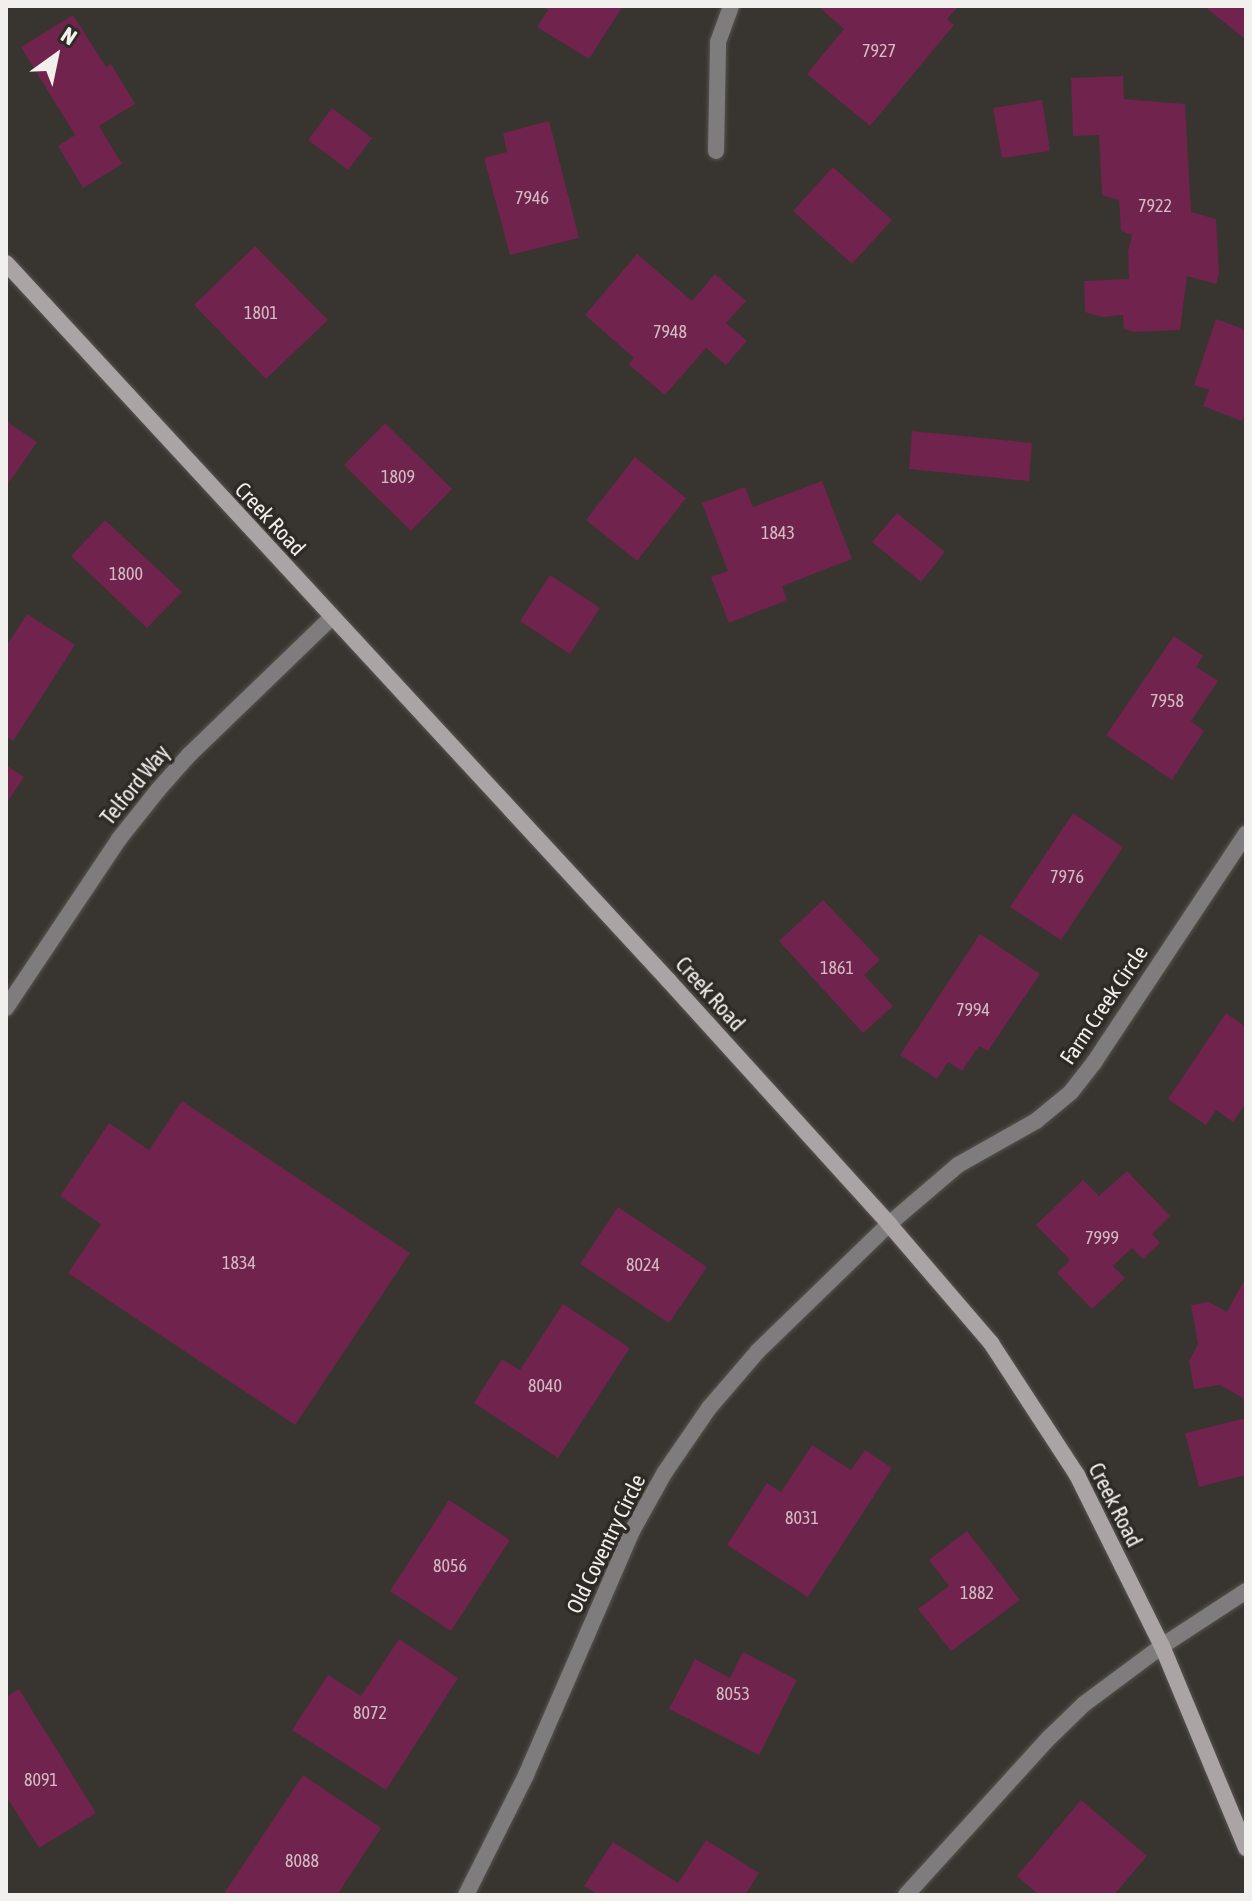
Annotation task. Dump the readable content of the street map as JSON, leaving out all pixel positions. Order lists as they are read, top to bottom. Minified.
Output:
{"streets":{"street":["Creek Road","Telford Way","Farm Creek Circle","Old Coventry Circle"]},"crossings":[["Creek Road","Telford Way"],["Creek Road","Farm Creek Circle"],["Creek Road","Old Coventry Circle"],["Farm Creek Circle","Old Coventry Circle"]],"house_numbers":["7927","7946","7922","1801","7948","1809","1843","1800","7958","7976","1861","7994","7999","1834","8024","8040","8031","8056","1882","8053","8072","8091","8088"],"north":"top right"}
